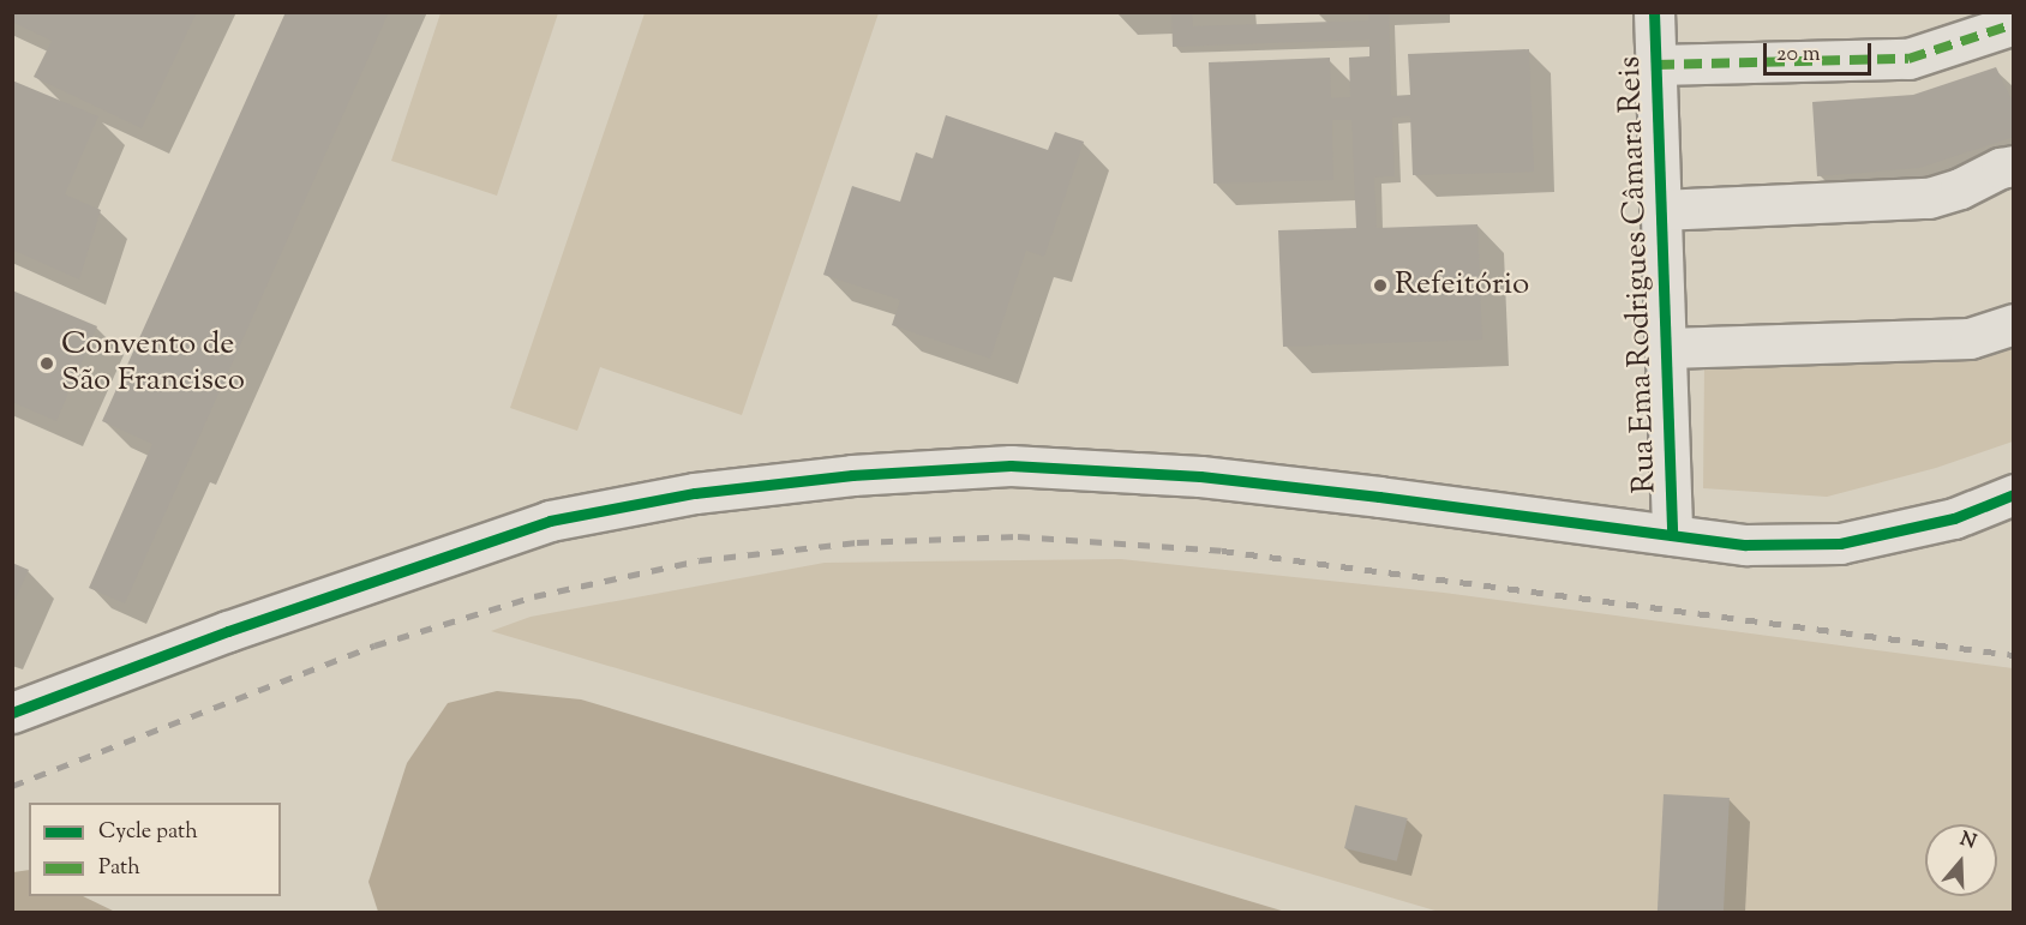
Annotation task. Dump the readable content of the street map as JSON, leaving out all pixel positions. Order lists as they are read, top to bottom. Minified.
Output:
{"streets":{"street":["Rua Ema Rodrigues Câmara Reis"]},"places":["Refeitório","Convento de São Francisco"],"legend":["Cycle path","Path"],"scale_bar":"20 m","north":"top"}
